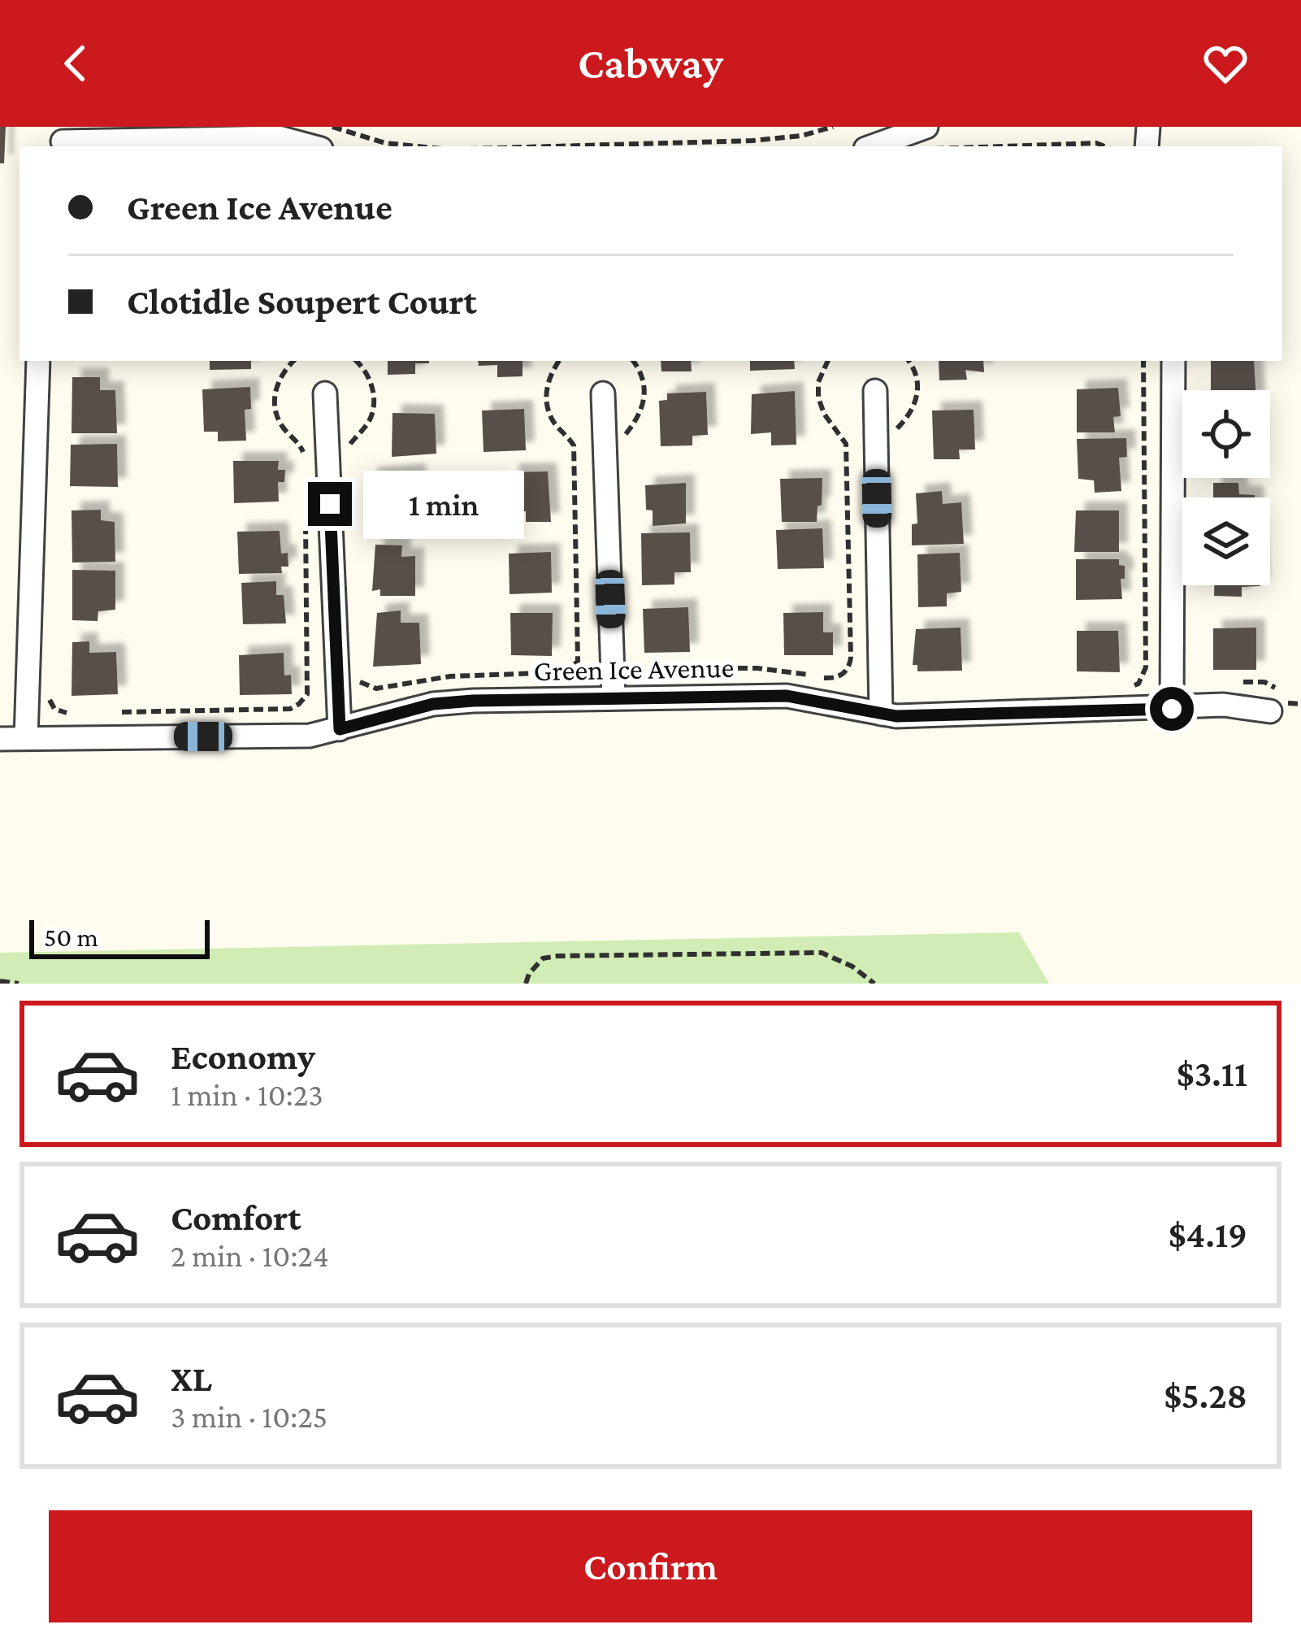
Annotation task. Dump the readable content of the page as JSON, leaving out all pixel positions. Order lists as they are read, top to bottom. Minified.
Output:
{"streets":{"street":["Green Ice Avenue"]},"scale_bar":"50 m","page":{"header":"Cabway","banner":["Green Ice Avenue","Clotidle Soupert Court"],"bubble":"1 min","scale":"50 m","list":[{"name":"Economy","note":"1 min · 10:23","value":"$3.11"},{"name":"Comfort","note":"2 min · 10:24","value":"$4.19"},{"name":"XL","note":"3 min · 10:25","value":"$5.28"}],"buttons":"Confirm"}}
